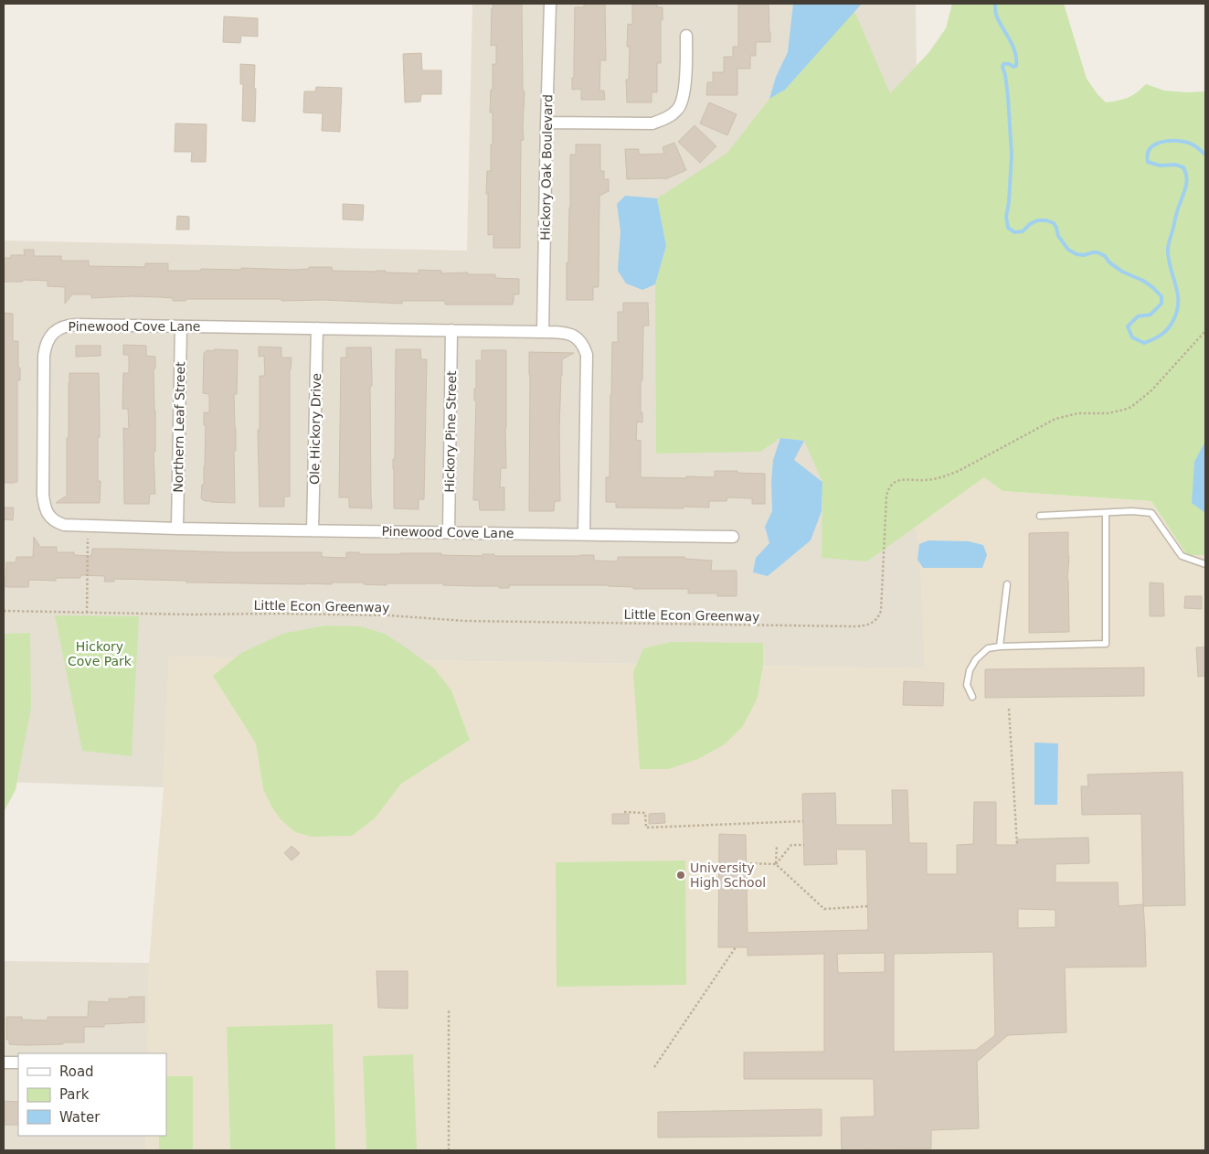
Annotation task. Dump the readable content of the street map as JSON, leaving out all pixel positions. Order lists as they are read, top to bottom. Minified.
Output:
{"streets":{"street":["Hickory Oak Boulevard","Pinewood Cove Lane","Northern Leaf Street","Ole Hickory Drive","Hickory Pine Street"],"path":["Little Econ Greenway"]},"crossings":[["Hickory Oak Boulevard","Pinewood Cove Lane"],["Pinewood Cove Lane","Northern Leaf Street"],["Pinewood Cove Lane","Ole Hickory Drive"],["Pinewood Cove Lane","Hickory Pine Street"]],"parks":["Hickory Cove Park"],"places":["University High School"],"legend":["Road","Park","Water"]}
